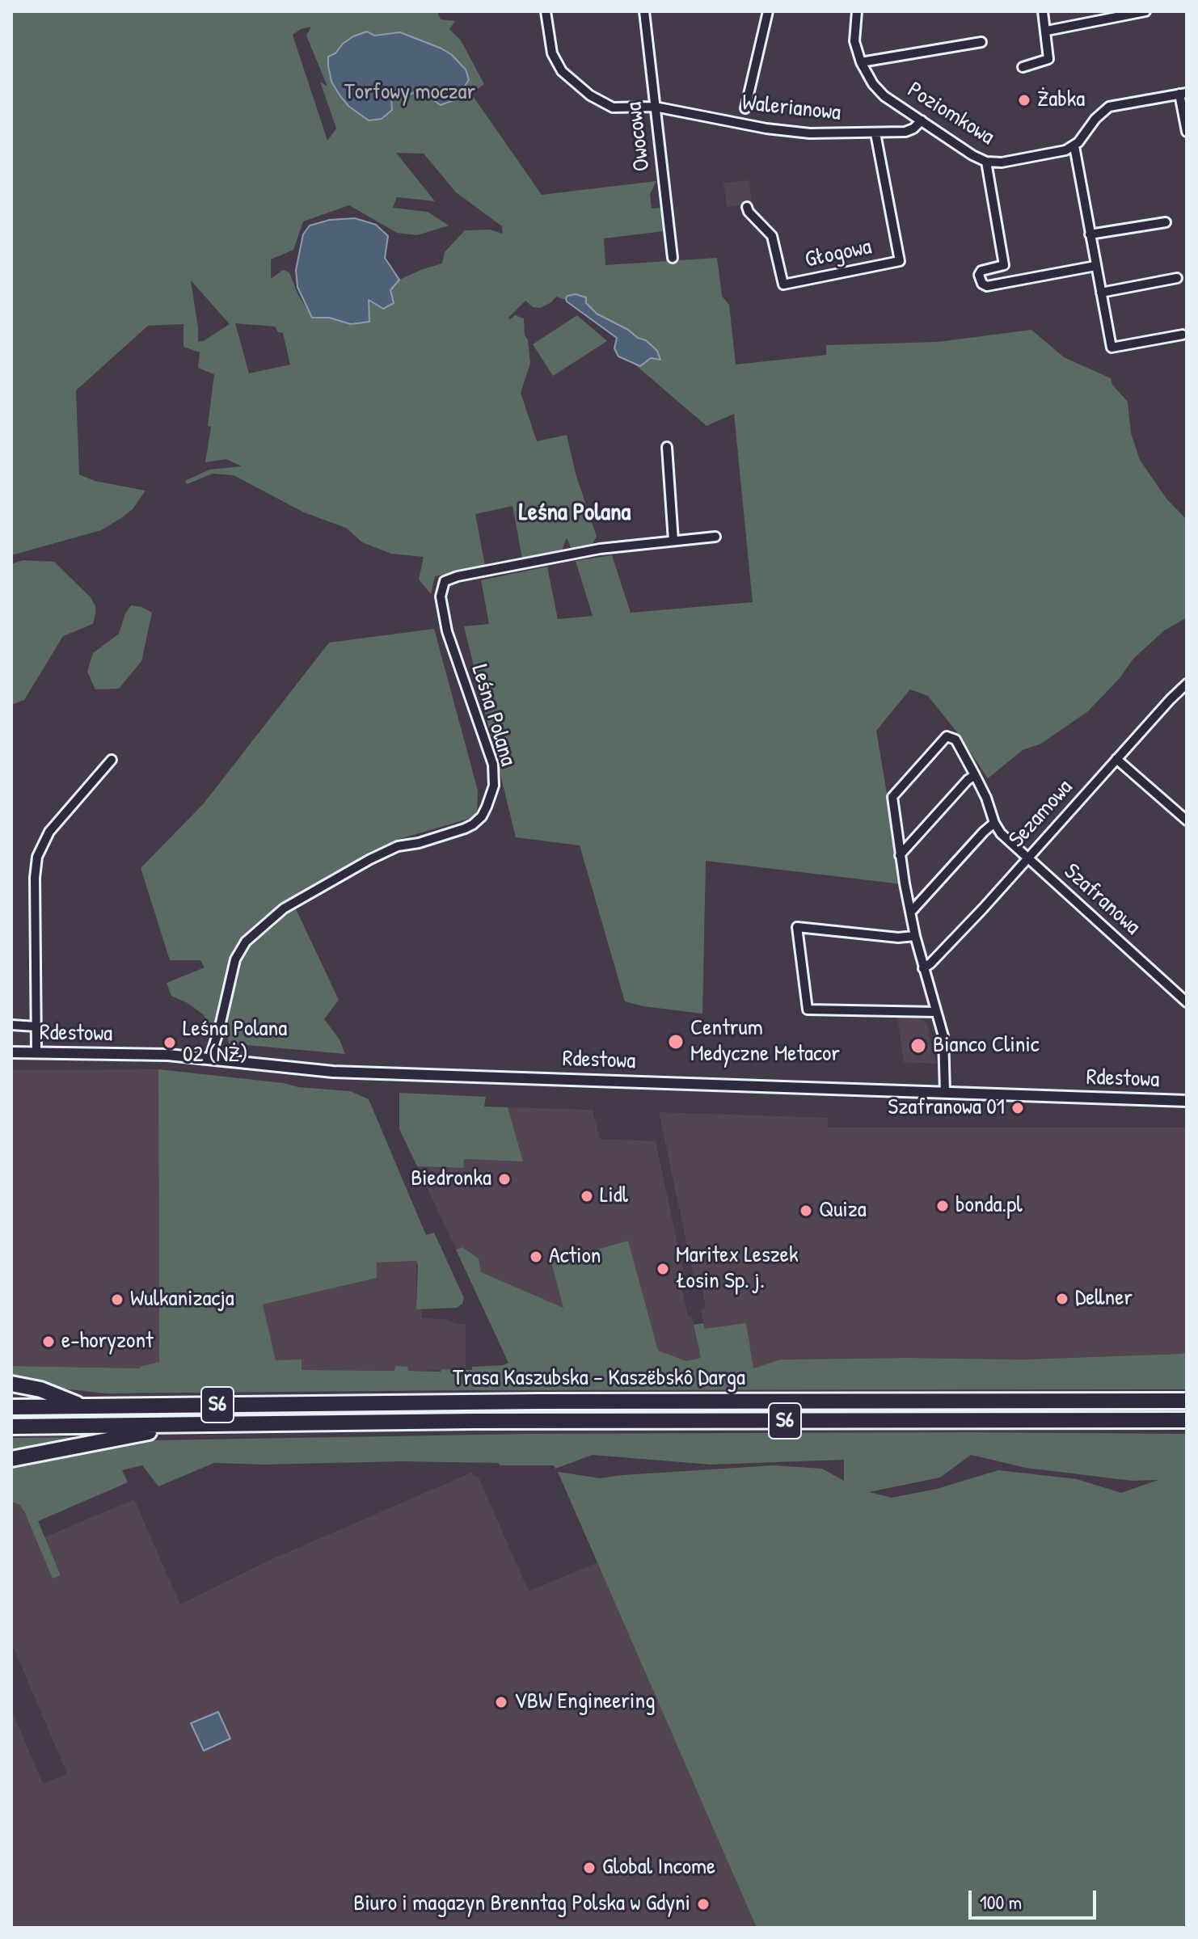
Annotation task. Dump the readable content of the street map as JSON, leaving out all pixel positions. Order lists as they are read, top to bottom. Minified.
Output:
{"streets":{"highway":["Trasa Kaszubska – Kaszëbskô Darga","S6"],"street":["Walerianowa","Poziomkowa","Owocowa","Głogowa","Leśna Polana","Sezamowa","Szafranowa","Rdestowa"]},"crossings":[["Walerianowa","Poziomkowa"],["Walerianowa","Owocowa"],["Walerianowa","Głogowa"],["Leśna Polana","Rdestowa"],["Sezamowa","Szafranowa"],["Szafranowa","Rdestowa"]],"districts":["Leśna Polana"],"parks":["Torfowy moczar"],"places":["Żabka","Centrum Medyczne Metacor","Leśna Polana 02 (NŻ)","Bianco Clinic","Szafranowa 01","Biedronka","Lidl","bonda.pl","Quiza","Action","Maritex Leszek Łosin Sp. j.","Dellner","Wulkanizacja","e-horyzont","VBW Engineering","Global Income","Biuro i magazyn Brenntag Polska w Gdyni"],"scale_bar":"100 m"}
